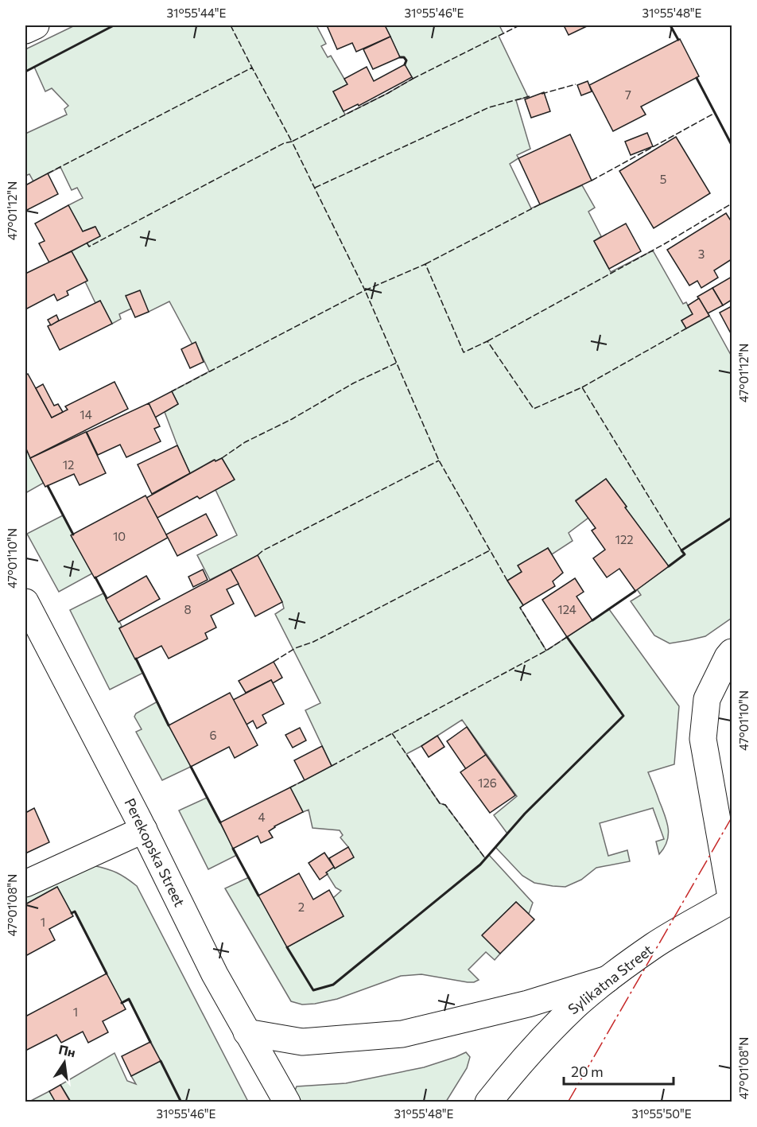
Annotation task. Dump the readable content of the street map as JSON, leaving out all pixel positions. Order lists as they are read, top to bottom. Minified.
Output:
{"streets":{"street":["Perekopska Street","Sylikatna Street"]},"house_numbers":["7","5","3","14","12","10","122","8","124","6","126","4","2","1","1"],"scale_bar":"20 m","north":"top","coordinates":["31°55'44\"E","31°55'46\"E","31°55'48\"E","47°01'12\"N","47°01'10\"N","47°01'08\"N","31°55'50\"E"]}
